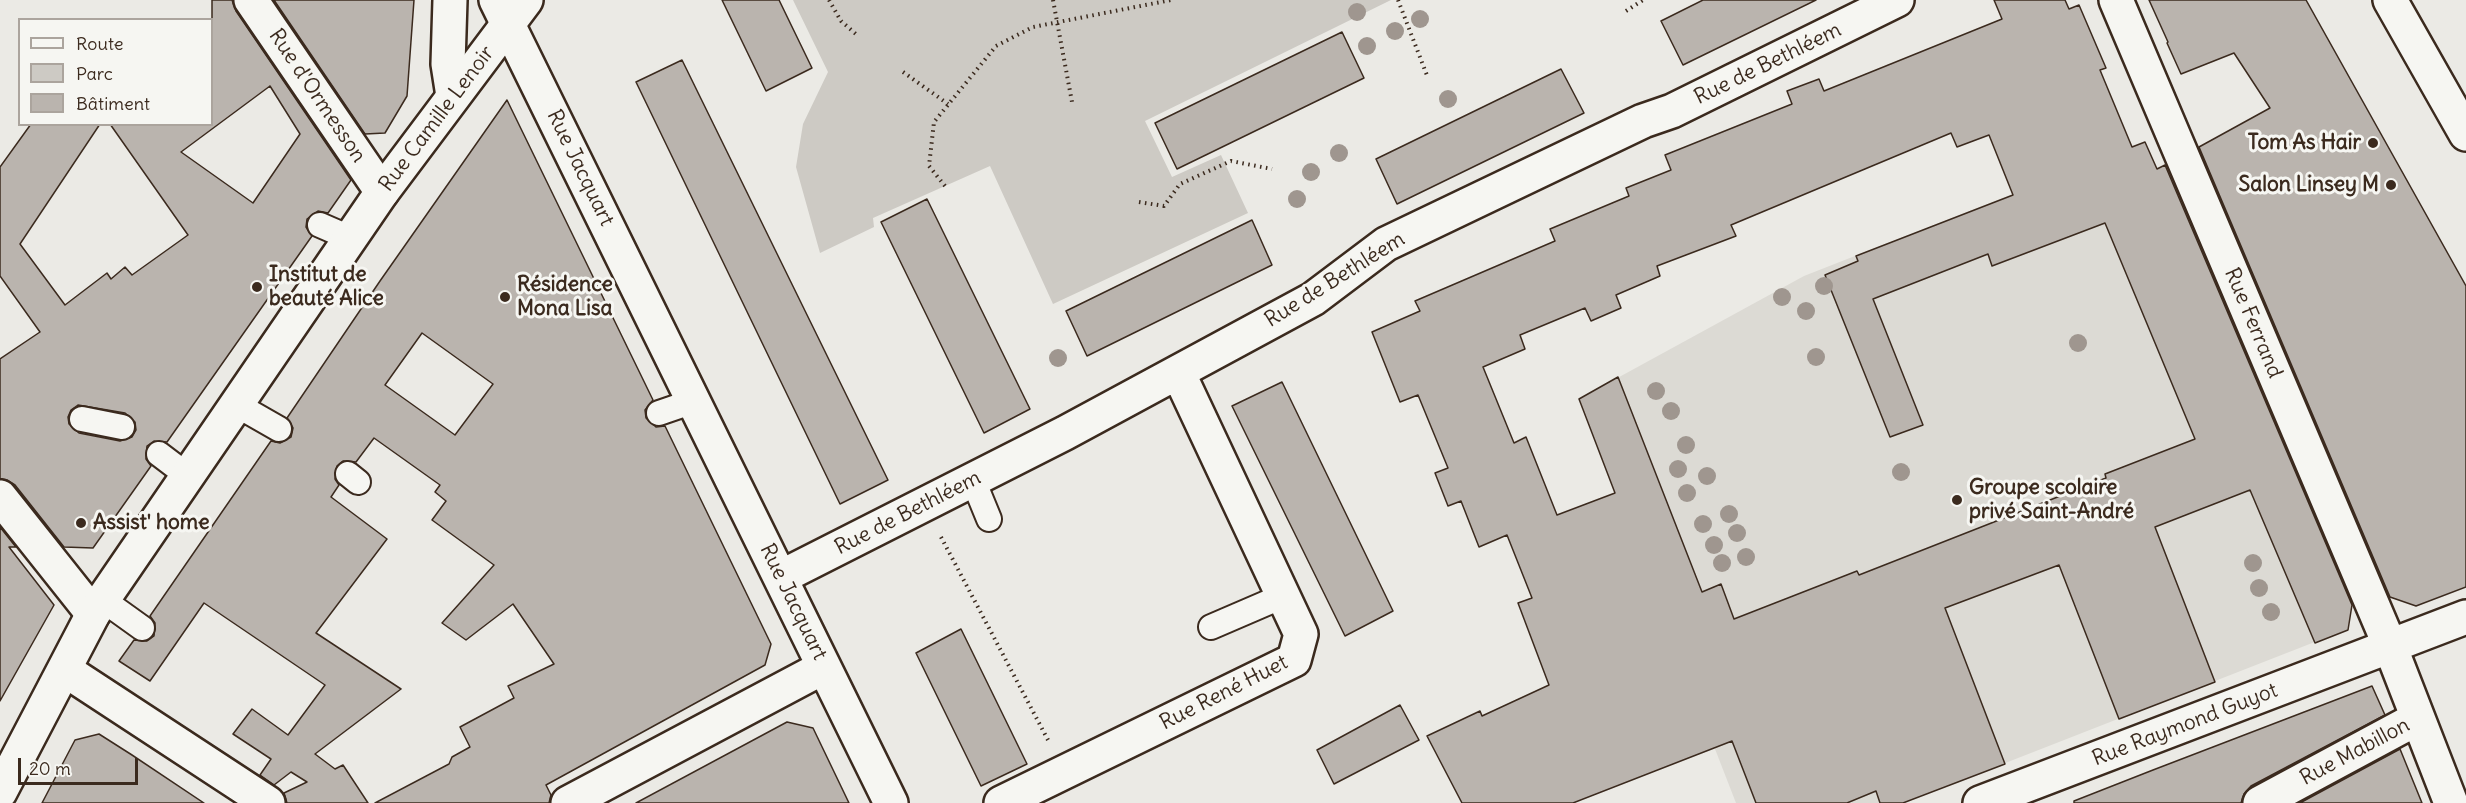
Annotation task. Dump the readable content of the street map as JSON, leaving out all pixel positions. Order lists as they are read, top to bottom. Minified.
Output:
{"streets":{"street":["Rue de Bethléem","Rue d'Ormesson","Rue Camille Lenoir","Rue Jacquart","Rue Ferrand","Rue René Huet","Rue Raymond Guyot","Rue Mabillon"]},"crossings":[["Rue de Bethléem","Rue Jacquart"],["Rue de Bethléem","Rue René Huet"],["Rue d'Ormesson","Rue Camille Lenoir"],["Rue Camille Lenoir","Rue Jacquart"],["Rue Ferrand","Rue Raymond Guyot"],["Rue Ferrand","Rue Mabillon"]],"places":["Tom As Hair","Salon Linsey M","Institut de beauté Alice","Résidence Mona Lisa","Groupe scolaire privé Saint-André","Assist' home"],"legend":["Route","Parc","Bâtiment"],"scale_bar":"20 m"}
